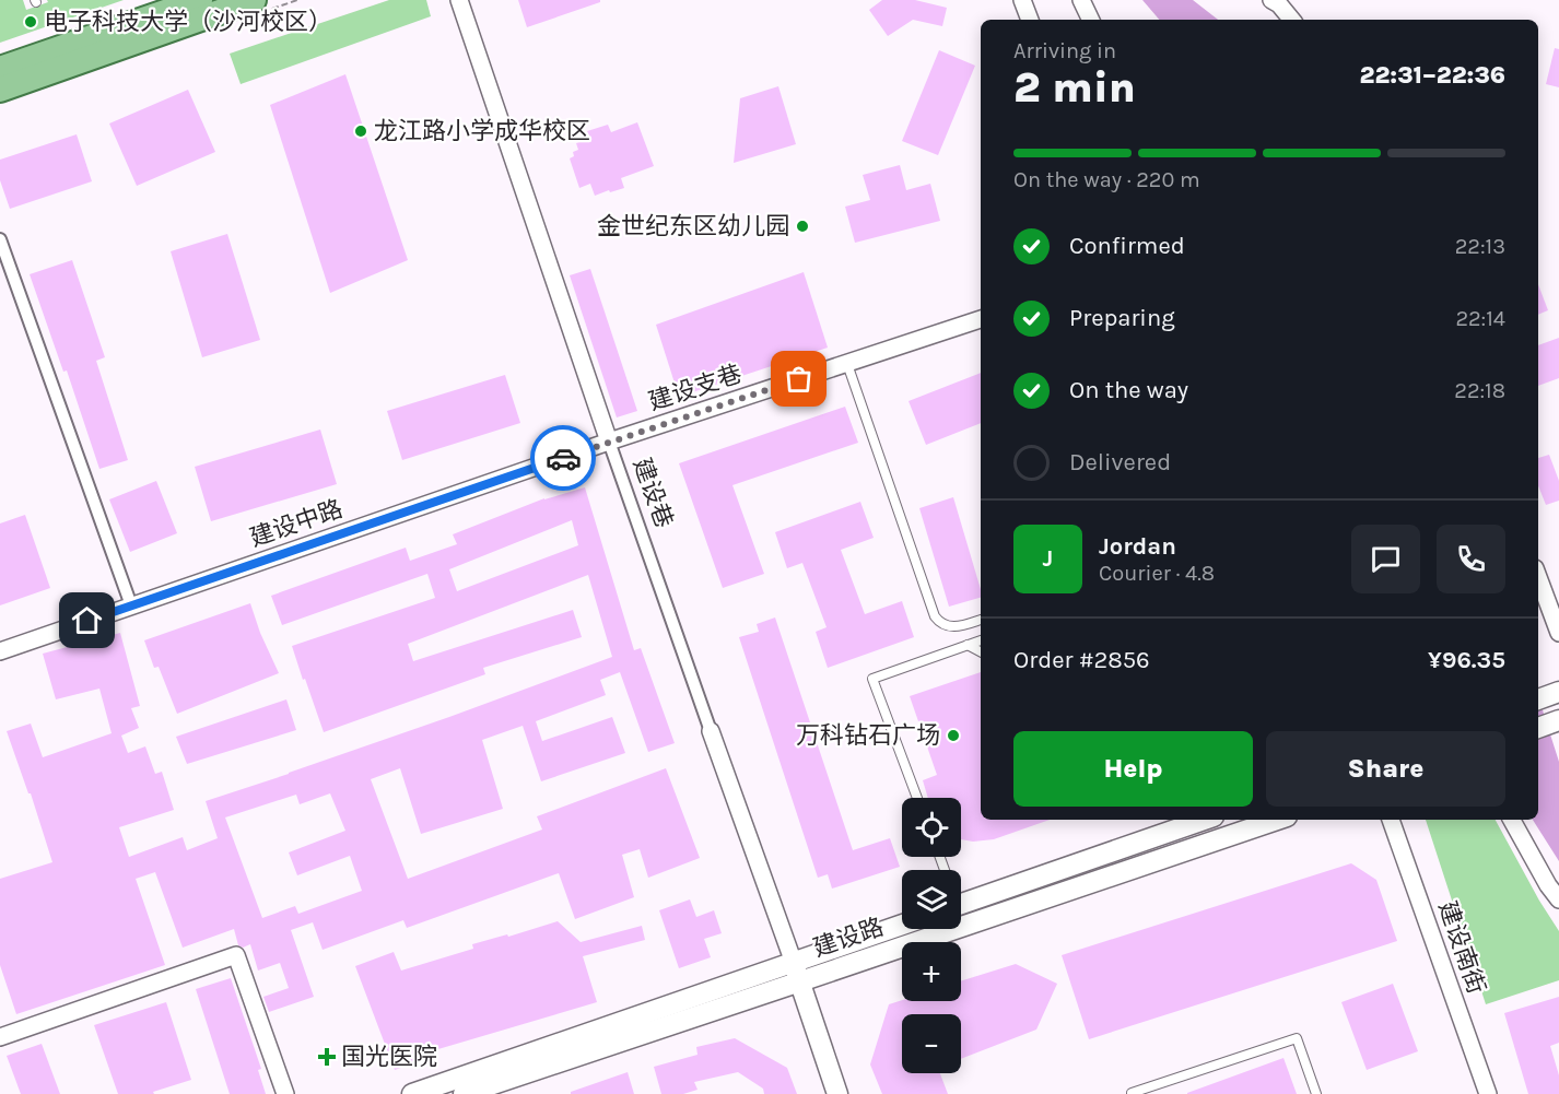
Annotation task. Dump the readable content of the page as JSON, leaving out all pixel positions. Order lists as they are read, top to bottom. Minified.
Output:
{"streets":{"street":["建设支巷","建设巷","建设中路","建设路","建设南街"]},"crossings":[["建设支巷","建设巷"],["建设支巷","建设中路"],["建设巷","建设中路"],["建设巷","建设路"]],"places":{"other":["电子科技大学（沙河校区）","龙江路小学成华校区","金世纪东区幼儿园","万科钻石广场"],"health":["国光医院"]},"page":{"heading":["2 min","Arriving in","22:31–22:36"],"panel":["Jordan","Courier · 4.8","Order #2856","¥96.35"],"bar":"On the way · 220 m","list":[["Confirmed","22:13"],["Preparing","22:14"],["On the way","22:18"],"Delivered"],"round":"J","buttons":["Help","Share"],"map_buttons":["+","−"]}}
